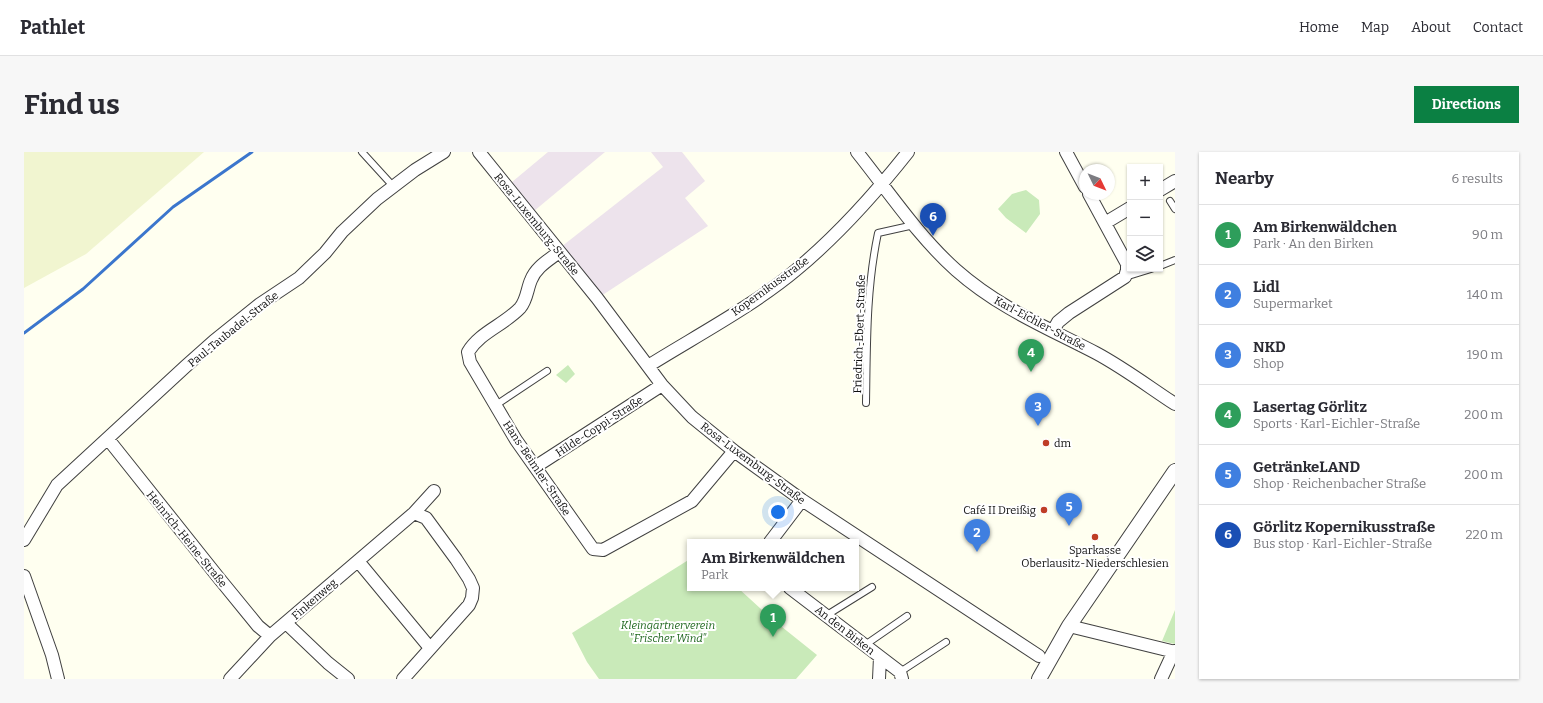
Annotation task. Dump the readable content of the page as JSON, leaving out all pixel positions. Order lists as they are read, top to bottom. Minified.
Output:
{"streets":{"street":["Rosa-Luxemburg-Straße","Kopernikusstraße","Karl-Eichler-Straße","Paul-Taubadel-Straße","Hilde-Coppi-Straße","Hans-Beimler-Straße","Heinrich-Heine-Straße","Finkenweg","An den Birken"],"lane":["Friedrich-Ebert-Straße"]},"crossings":[["Rosa-Luxemburg-Straße","Kopernikusstraße"],["Rosa-Luxemburg-Straße","Hilde-Coppi-Straße"],["Rosa-Luxemburg-Straße","Hans-Beimler-Straße"],["Kopernikusstraße","Karl-Eichler-Straße"],["Karl-Eichler-Straße","Friedrich-Ebert-Straße"],["Paul-Taubadel-Straße","Heinrich-Heine-Straße"],["Hilde-Coppi-Straße","Hans-Beimler-Straße"],["Heinrich-Heine-Straße","Finkenweg"]],"parks":["Kleingärtnerverein \"Frischer Wind\""],"places":["dm","Café II Dreißig","Sparkasse Oberlausitz-Niederschlesien"],"north":"bottom right","page":{"header":"Pathlet","nav":["Home","Map","About","Contact"],"buttons":"Directions","title":"Find us","heading":["Nearby","6 results"],"map_buttons":["+","−"],"pins":["6","4","3","5","2","1"],"list":[{"mark":"1","name":"Am Birkenwäldchen","note":"Park · An den Birken","value":"90 m"},{"mark":"2","name":"Lidl","note":"Supermarket","value":"140 m"},{"mark":"3","name":"NKD","note":"Shop","value":"190 m"},{"mark":"4","name":"Lasertag Görlitz","note":"Sports · Karl-Eichler-Straße","value":"200 m"},{"mark":"5","name":"GetränkeLAND","note":"Shop · Reichenbacher Straße","value":"200 m"},{"mark":"6","name":"Görlitz Kopernikusstraße","note":"Bus stop · Karl-Eichler-Straße","value":"220 m"}],"popup":["Am Birkenwäldchen","Park"]}}
